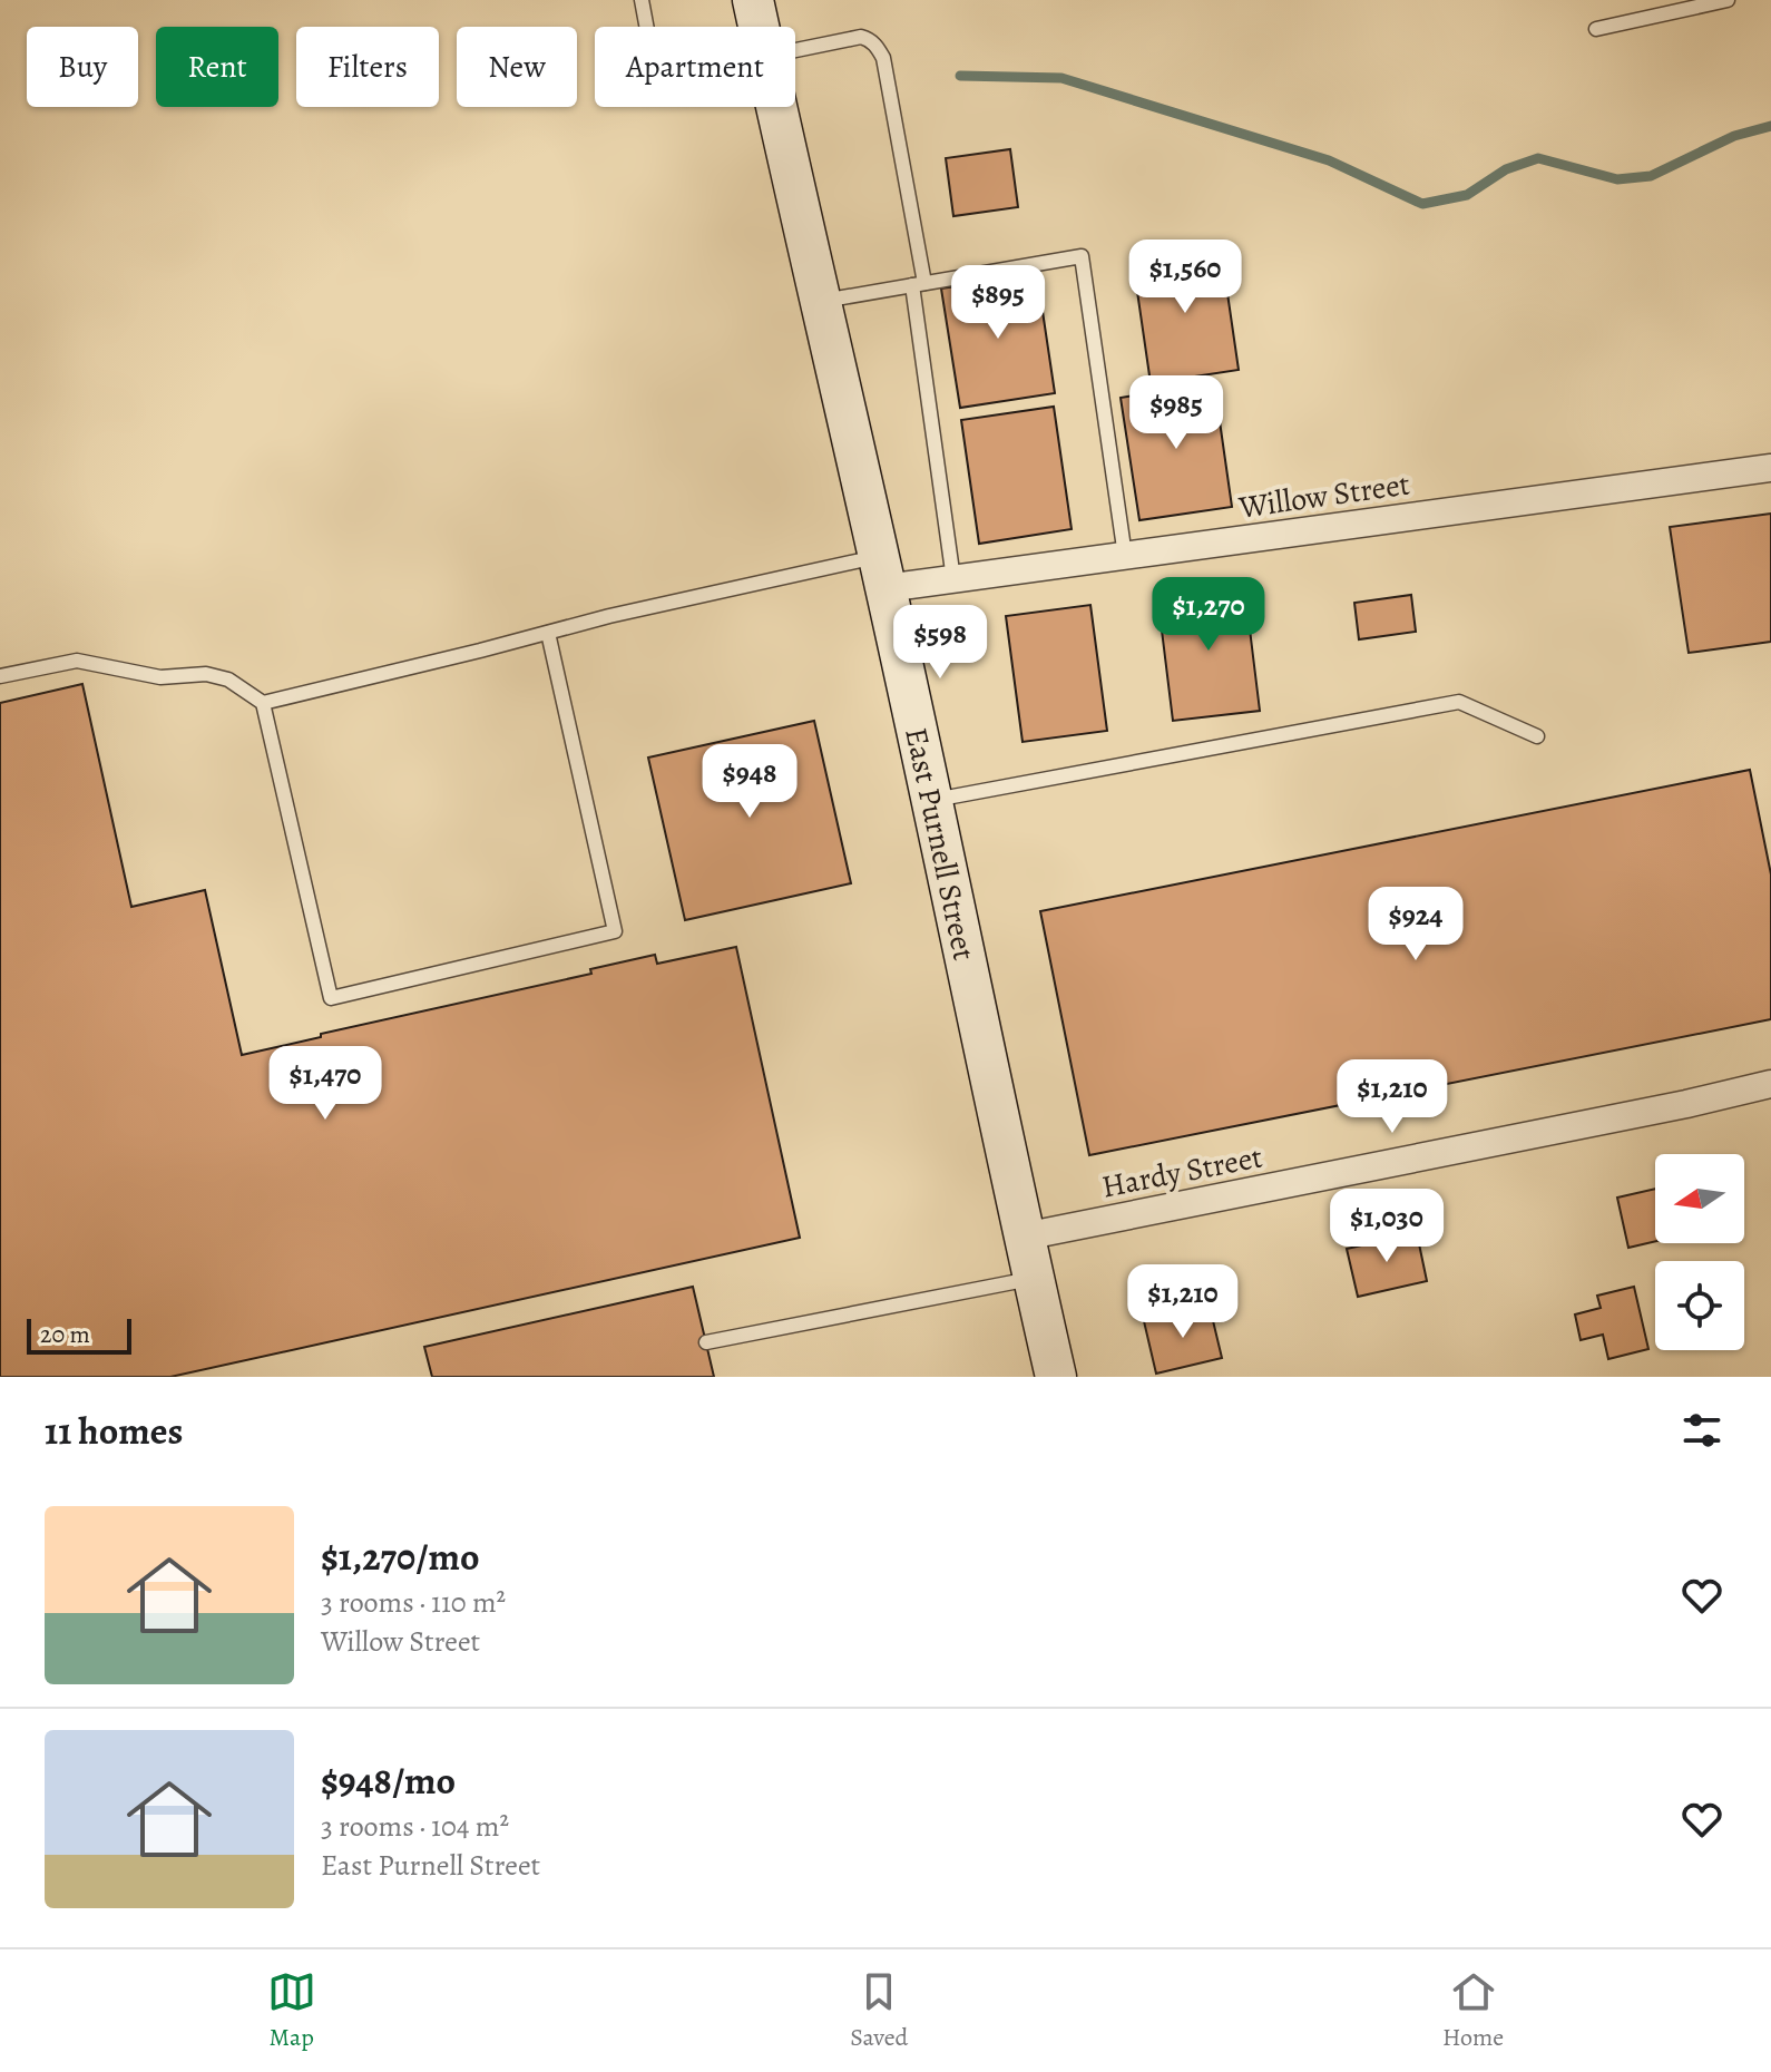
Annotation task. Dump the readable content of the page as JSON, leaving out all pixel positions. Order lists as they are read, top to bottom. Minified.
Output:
{"streets":{"street":["Willow Street","East Purnell Street","Hardy Street"]},"crossings":[["Willow Street","East Purnell Street"],["East Purnell Street","Hardy Street"]],"scale_bar":"20 m","north":"left","page":{"chip":["Buy","Rent","Filters","New","Apartment"],"price":["$1,560","$895","$985","$1,270","$598","$948","$924","$1,470","$1,210","$1,030","$1,210"],"scale":"20 m","heading":"11 homes","list":[{"name":"$1,270/mo","note":"3 rooms · 110 m² · Willow Street"},{"name":"$948/mo","note":"3 rooms · 104 m² · East Purnell Street"}],"tabs":["Map","Saved","Home"]}}
